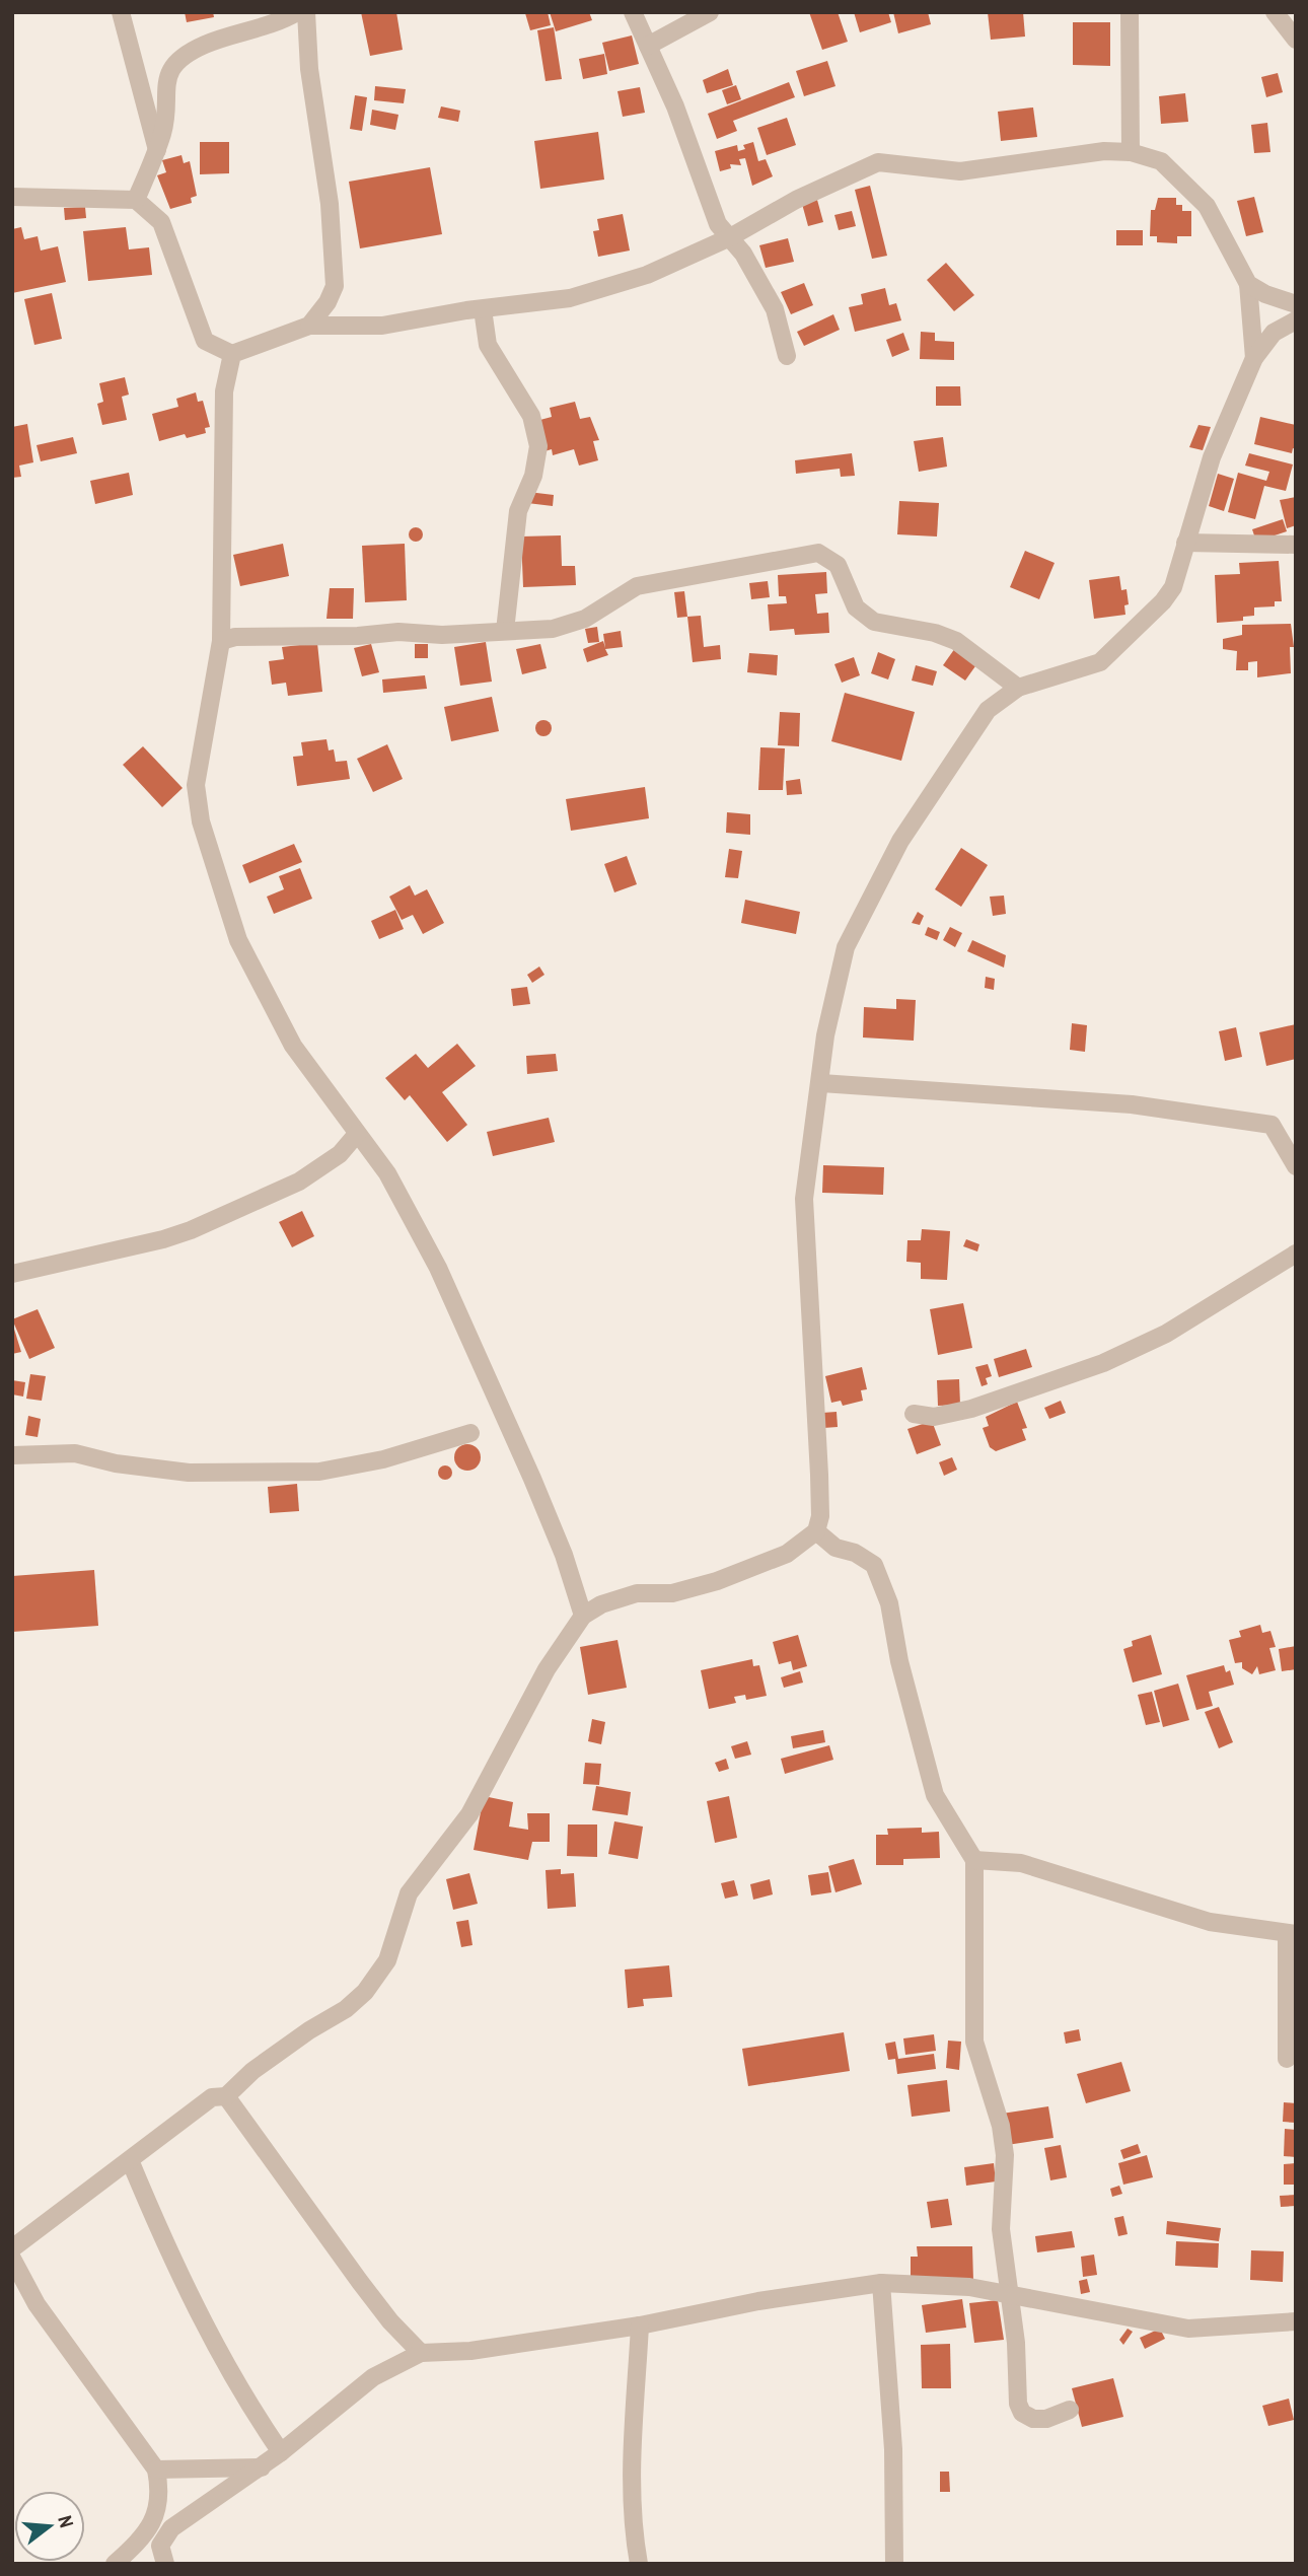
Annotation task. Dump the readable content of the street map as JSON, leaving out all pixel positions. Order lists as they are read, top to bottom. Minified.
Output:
{"north":"right"}
